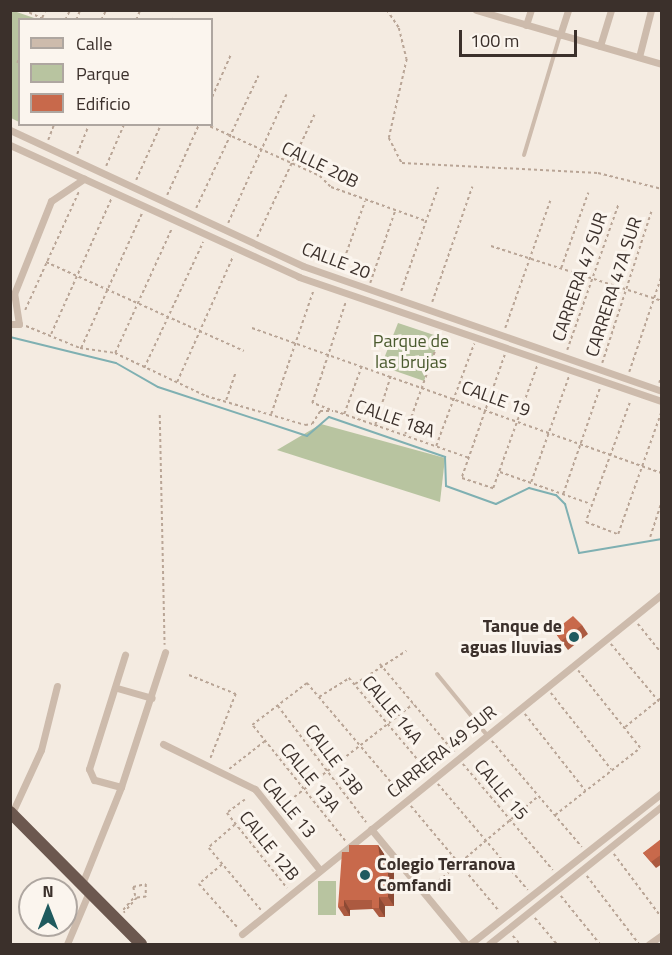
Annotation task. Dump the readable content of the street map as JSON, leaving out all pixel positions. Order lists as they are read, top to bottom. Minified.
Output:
{"streets":{"street":["CALLE 20","CARRERA 49 SUR","CALLE 13"],"path":["CALLE 20B","CARRERA 47 SUR","CARRERA 47A SUR","CALLE 19","CALLE 18A","CALLE 14A","CALLE 13B","CALLE 13A","CALLE 15","CALLE 12B"]},"crossings":[["CALLE 20","CARRERA 47 SUR"],["CALLE 20","CARRERA 47A SUR"],["CARRERA 47 SUR","CALLE 19"],["CARRERA 47A SUR","CALLE 19"],["CALLE 19","CALLE 18A"],["CALLE 14A","CARRERA 49 SUR"],["CARRERA 49 SUR","CALLE 13B"],["CARRERA 49 SUR","CALLE 13A"],["CARRERA 49 SUR","CALLE 15"],["CARRERA 49 SUR","CALLE 13"],["CARRERA 49 SUR","CALLE 12B"],["CALLE 13B","CALLE 13A"]],"parks":["Parque de las brujas"],"places":["Tanque de aguas lluvias","Colegio Terranova Comfandi"],"legend":["Calle","Parque","Edificio"],"scale_bar":"100 m","north":"top"}
